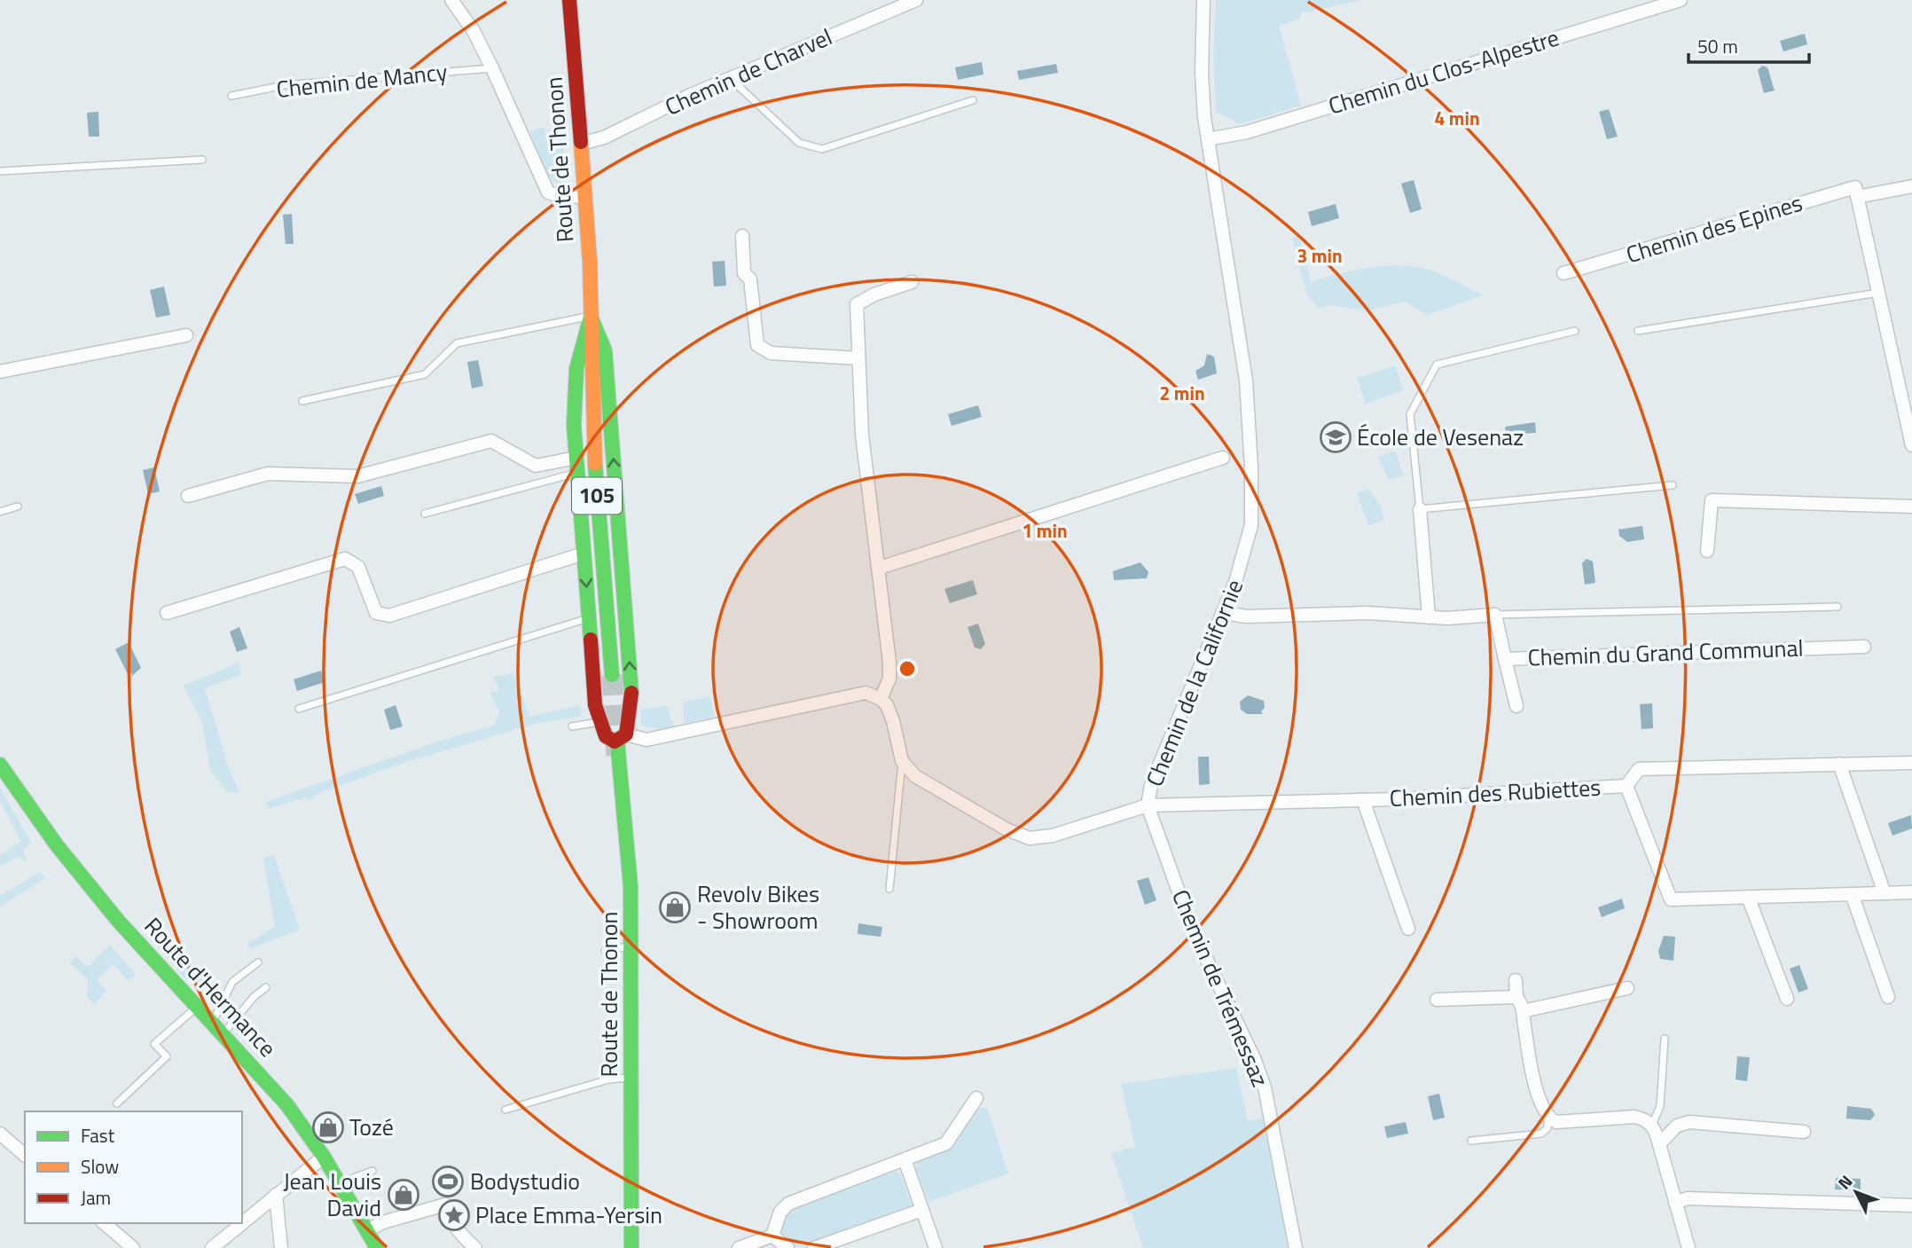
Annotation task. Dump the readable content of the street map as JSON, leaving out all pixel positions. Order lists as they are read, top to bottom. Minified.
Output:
{"streets":{"street":["Chemin de Charvel","Chemin du Clos-Alpestre","Route de Thonon","Chemin des Epines","105","Chemin du Grand Communal","Chemin de la Californie","Chemin des Rubiettes","Route d'Hermance","Chemin de Trémessaz"],"lane":["Chemin de Mancy"]},"crossings":[["Chemin de Charvel","Route de Thonon"],["Chemin du Clos-Alpestre","Chemin de la Californie"],["Route de Thonon","105"],["Chemin de la Californie","Chemin des Rubiettes"],["Chemin de la Californie","Chemin de Trémessaz"],["Chemin des Rubiettes","Chemin de Trémessaz"]],"places":{"school or university":["École de Vesenaz"],"shop":["Revolv Bikes - Showroom","Tozé","Jean Louis David"],"sports":["Bodystudio"],"place":["Place Emma-Yersin"]},"legend":["Fast","Slow","Jam"],"scale_bar":"50 m","north":"top left","rings":["4 min","3 min","2 min","1 min"]}
